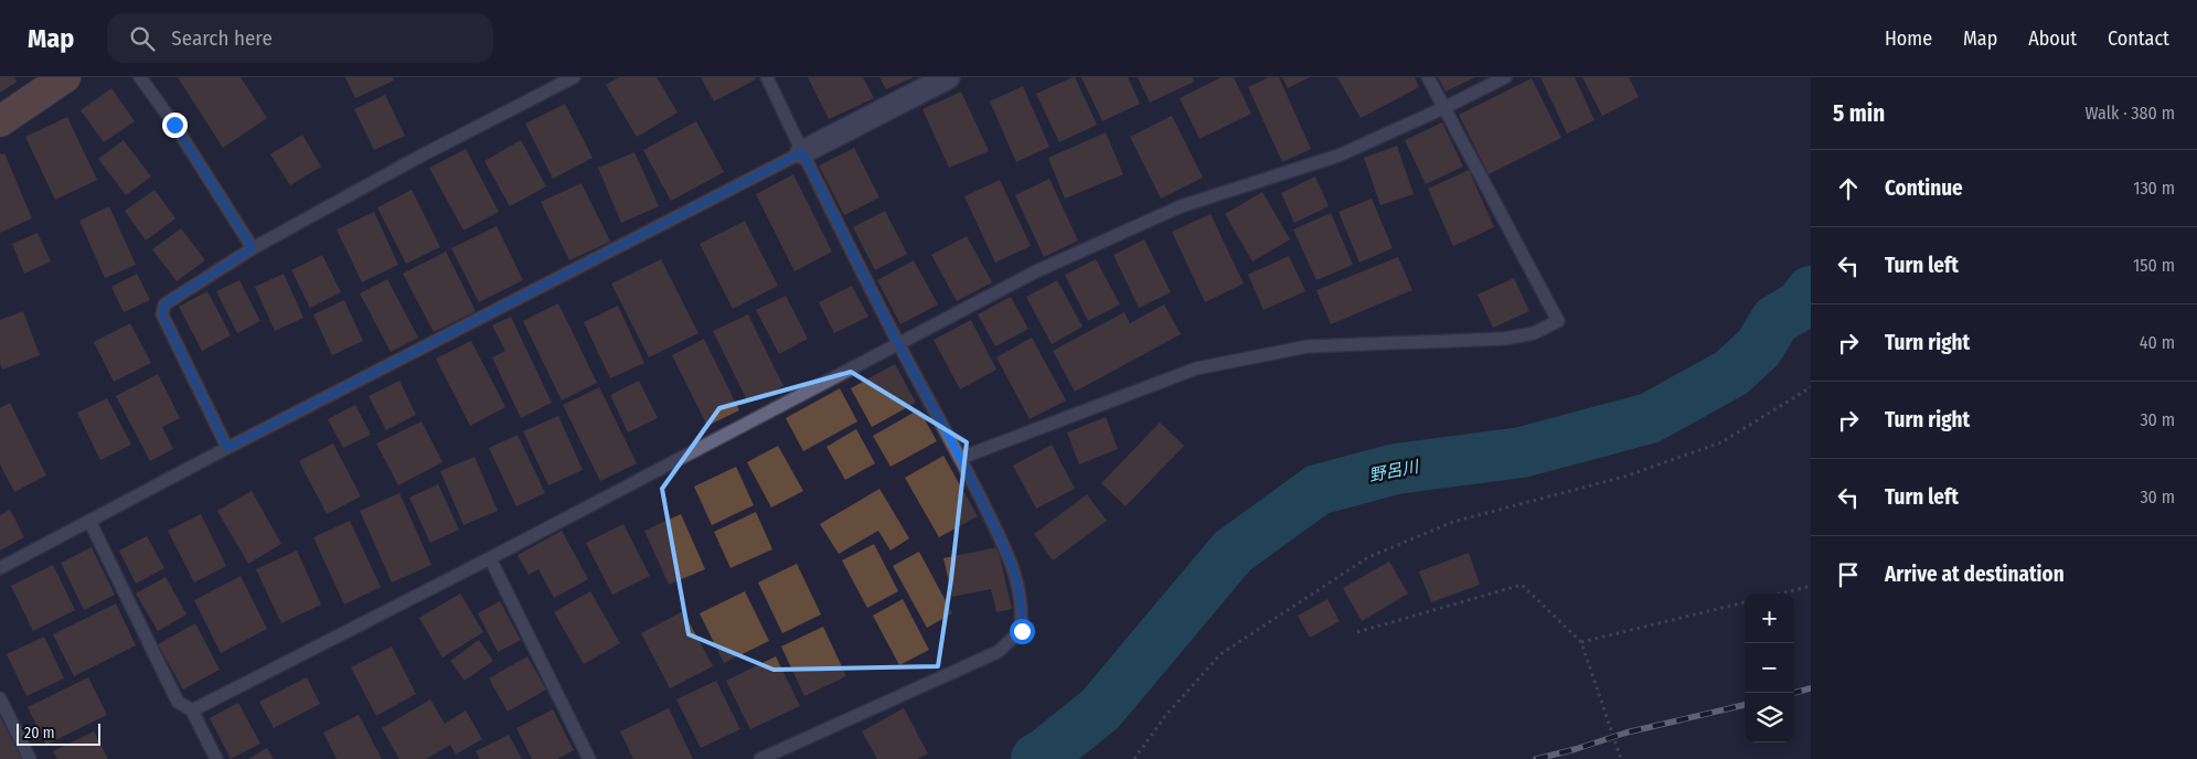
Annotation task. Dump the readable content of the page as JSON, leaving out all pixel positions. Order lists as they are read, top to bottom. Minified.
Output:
{"water":["野呂川"],"scale_bar":"20 m","page":{"header":"Map","search":"Search here","nav":["Home","Map","About","Contact"],"heading":["5 min","Walk · 380 m"],"list":[["Continue","130 m"],["Turn left","150 m"],["Turn right","40 m"],["Turn right","30 m"],["Turn left","30 m"],"Arrive at destination"],"map_buttons":["+","−"],"scale":"20 m"}}
